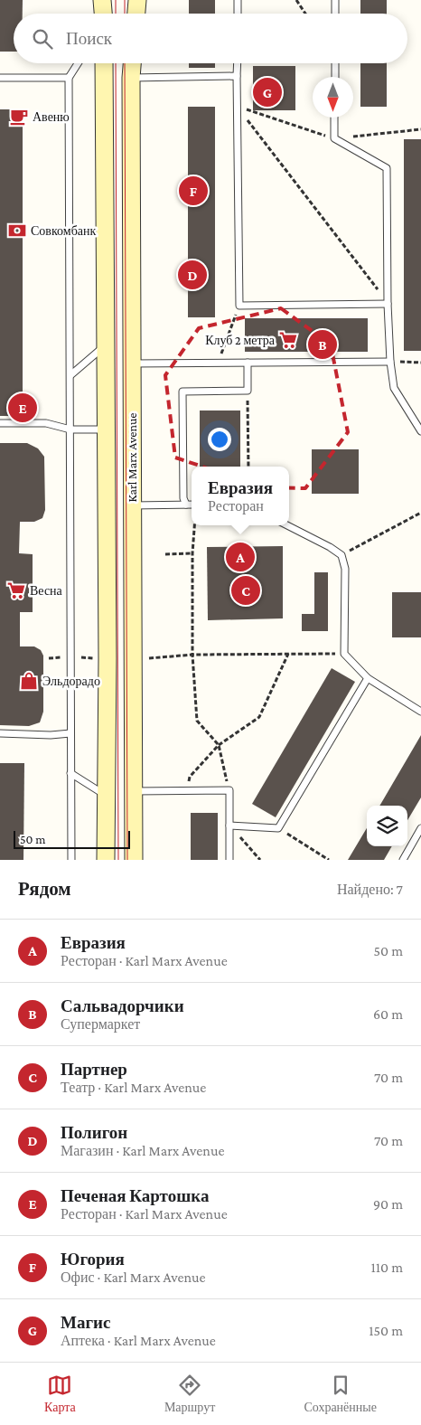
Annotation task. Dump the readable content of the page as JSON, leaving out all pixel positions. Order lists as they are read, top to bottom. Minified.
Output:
{"streets":{"main road":["Karl Marx Avenue"]},"places":{"cafe":["Авеню"],"bank":["Совкомбанк"],"supermarket":["Клуб 2 метра","Весна"],"shop":["Эльдорадо"]},"scale_bar":"50 m","north":"bottom","page":{"search":"Поиск","pins":["G","F","D","B","E","A","C"],"popup":["Евразия","Ресторан"],"scale":"50 m","heading":["Рядом","Найдено: 7"],"list":[{"mark":"A","name":"Евразия","note":"Ресторан · Karl Marx Avenue","value":"50 m"},{"mark":"B","name":"Сальвадорчики","note":"Супермаркет","value":"60 m"},{"mark":"C","name":"Партнер","note":"Театр · Karl Marx Avenue","value":"70 m"},{"mark":"D","name":"Полигон","note":"Магазин · Karl Marx Avenue","value":"70 m"},{"mark":"E","name":"Печеная Картошка","note":"Ресторан · Karl Marx Avenue","value":"90 m"},{"mark":"F","name":"Югория","note":"Офис · Karl Marx Avenue","value":"110 m"},{"mark":"G","name":"Магис","note":"Аптека · Karl Marx Avenue","value":"150 m"}],"nav":["Карта","Маршрут","Сохранённые"]}}
